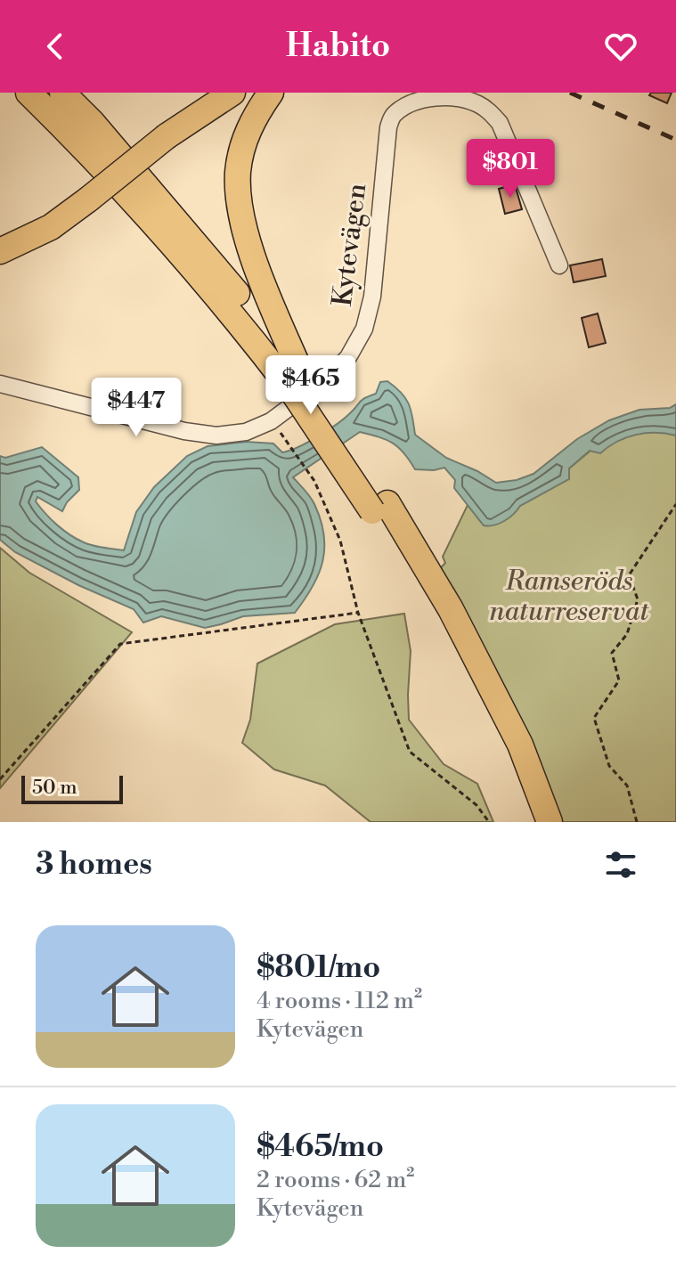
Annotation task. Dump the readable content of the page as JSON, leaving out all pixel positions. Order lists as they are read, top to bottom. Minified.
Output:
{"streets":{"street":["Kytevägen"]},"parks":["Ramseröds naturreservat"],"scale_bar":"50 m","page":{"header":"Habito","price":["$801","$465","$447"],"scale":"50 m","heading":"3 homes","list":[{"name":"$801/mo","note":"4 rooms · 112 m² · Kytevägen"},{"name":"$465/mo","note":"2 rooms · 62 m² · Kytevägen"}]}}
